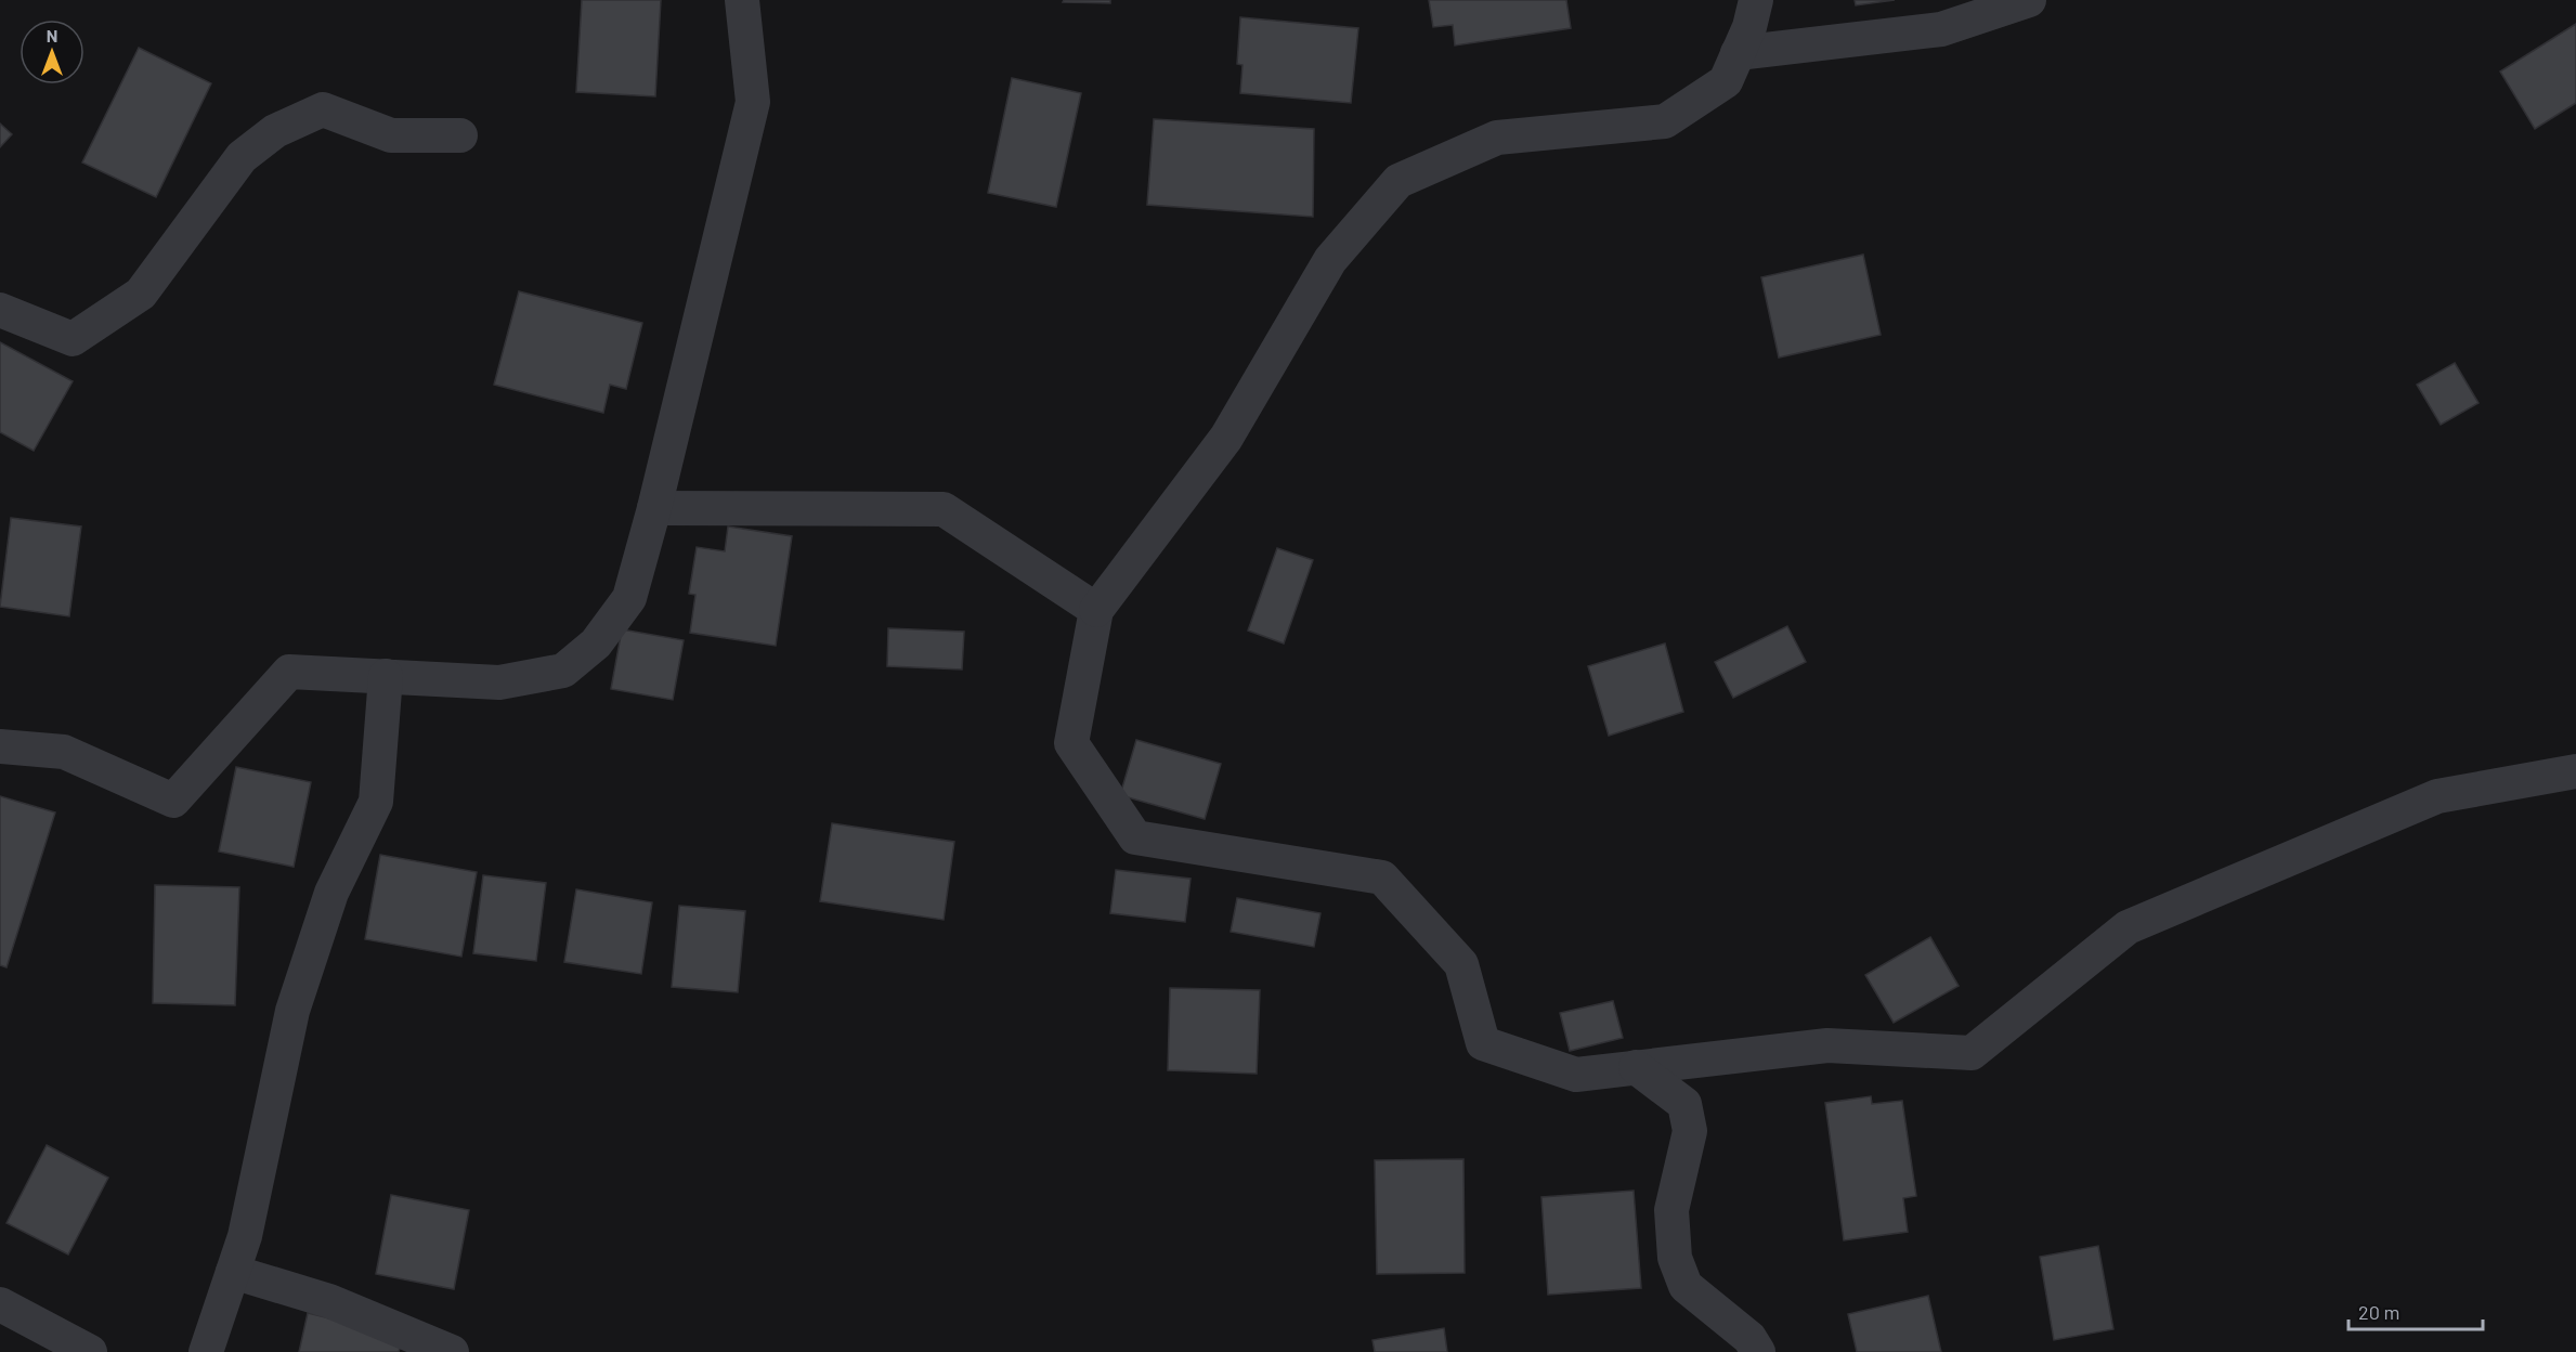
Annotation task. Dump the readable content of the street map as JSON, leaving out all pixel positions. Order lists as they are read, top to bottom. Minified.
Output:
{"scale_bar":"20 m","north":"top"}
